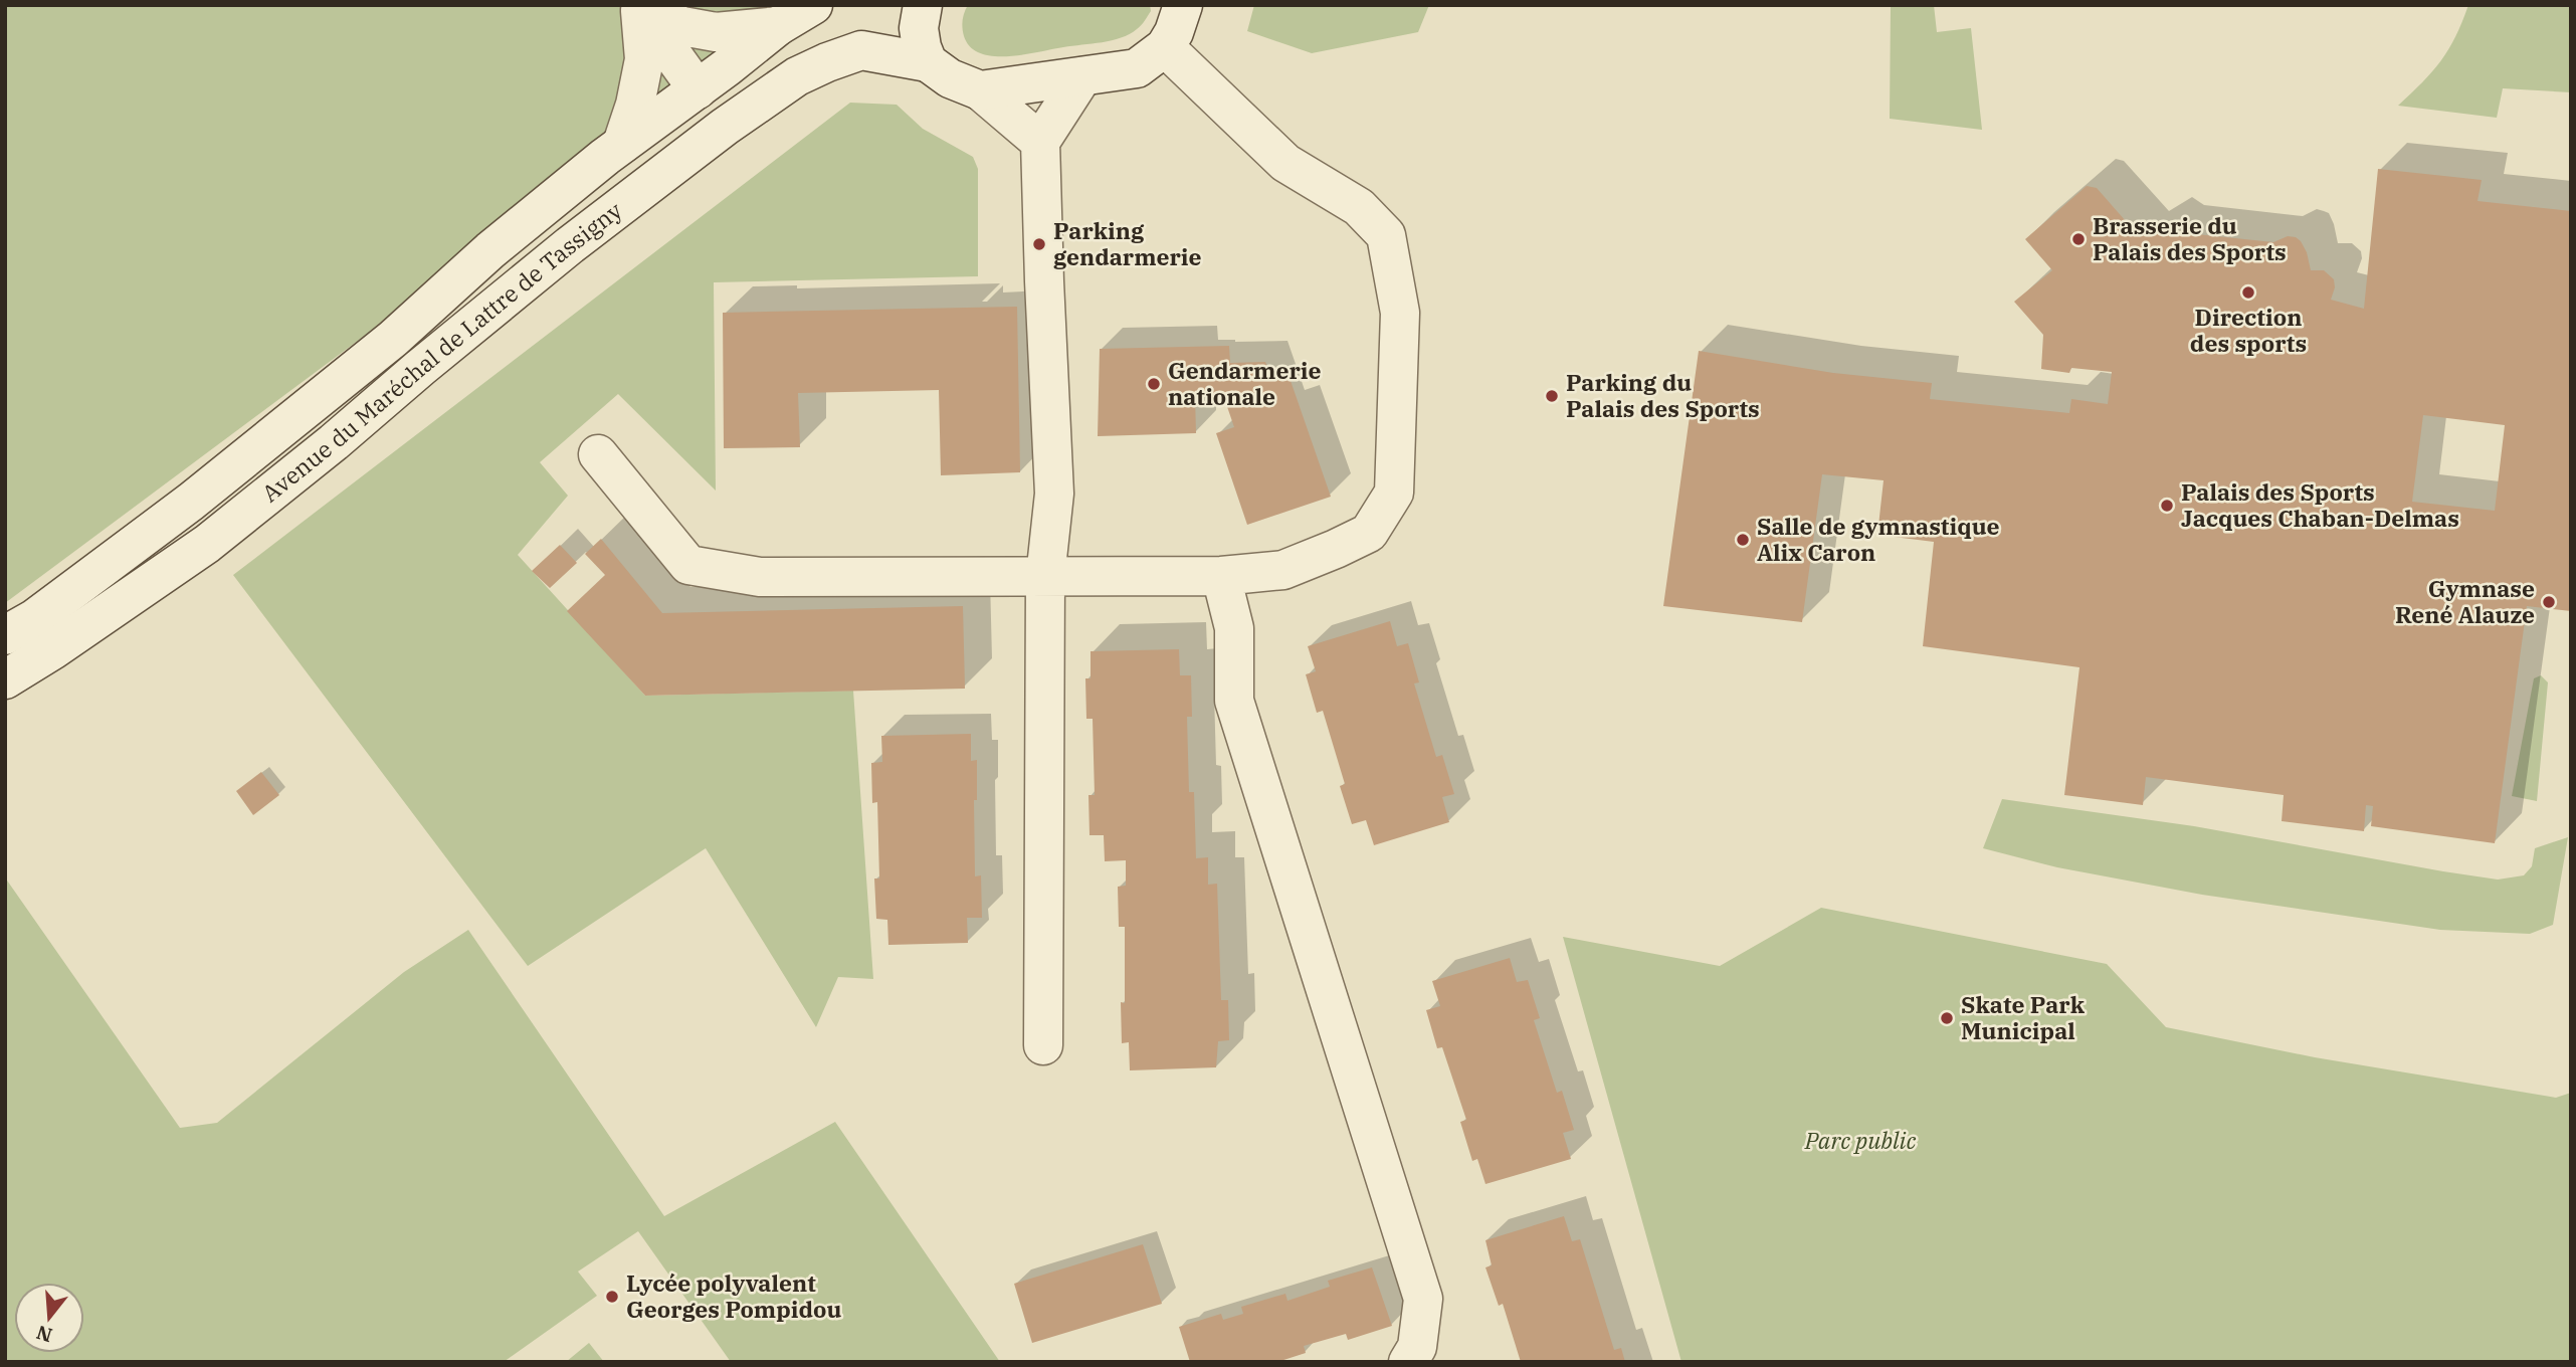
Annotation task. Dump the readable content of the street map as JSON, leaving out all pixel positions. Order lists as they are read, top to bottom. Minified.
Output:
{"streets":{"street":["Avenue du Maréchal de Lattre de Tassigny"]},"parks":["Parc public"],"places":["Brasserie du Palais des Sports","Parking gendarmerie","Direction des sports","Gendarmerie nationale","Parking du Palais des Sports","Palais des Sports Jacques Chaban-Delmas","Salle de gymnastique Alix Caron","Gymnase René Alauze","Skate Park Municipal","Lycée polyvalent Georges Pompidou"],"north":"bottom"}
